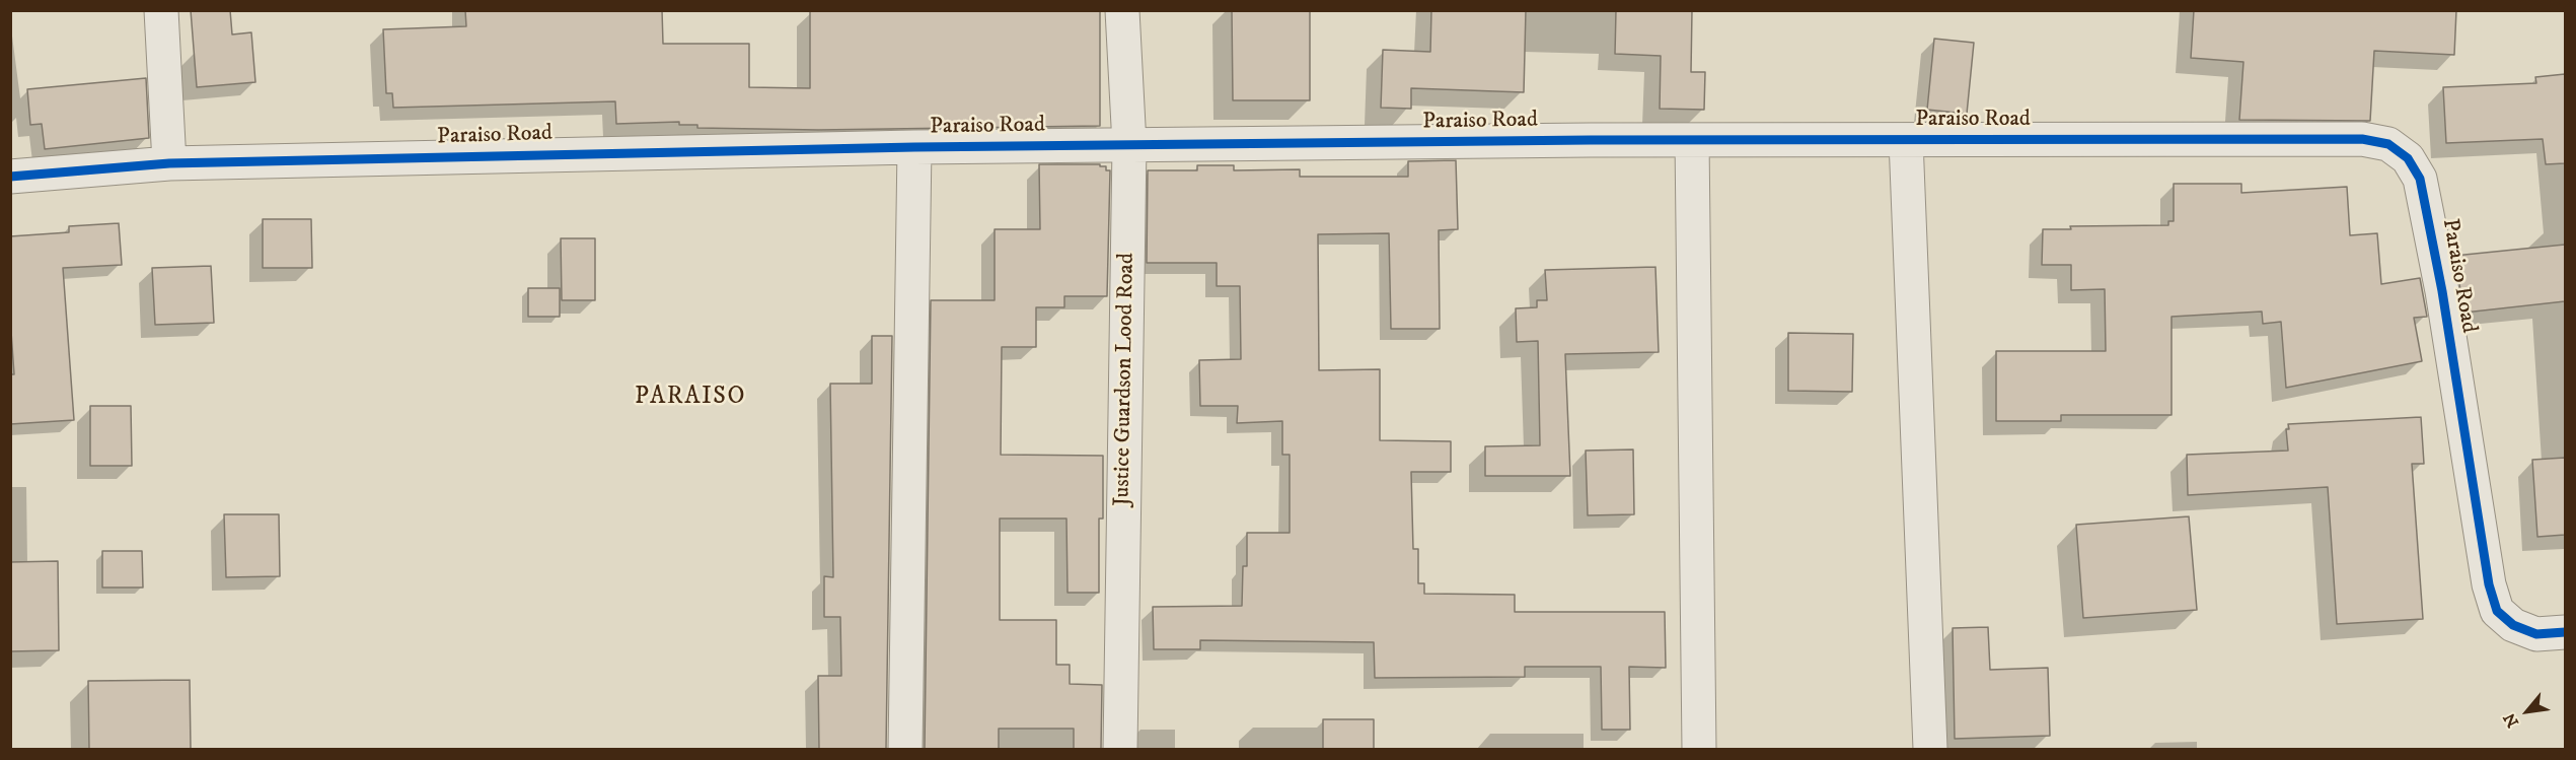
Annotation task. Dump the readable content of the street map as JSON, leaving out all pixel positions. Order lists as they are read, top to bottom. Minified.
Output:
{"streets":{"street":["Paraiso Road","Justice Guardson Lood Road"]},"crossings":[["Paraiso Road","Justice Guardson Lood Road"]],"districts":["PARAISO"],"north":"bottom left"}
